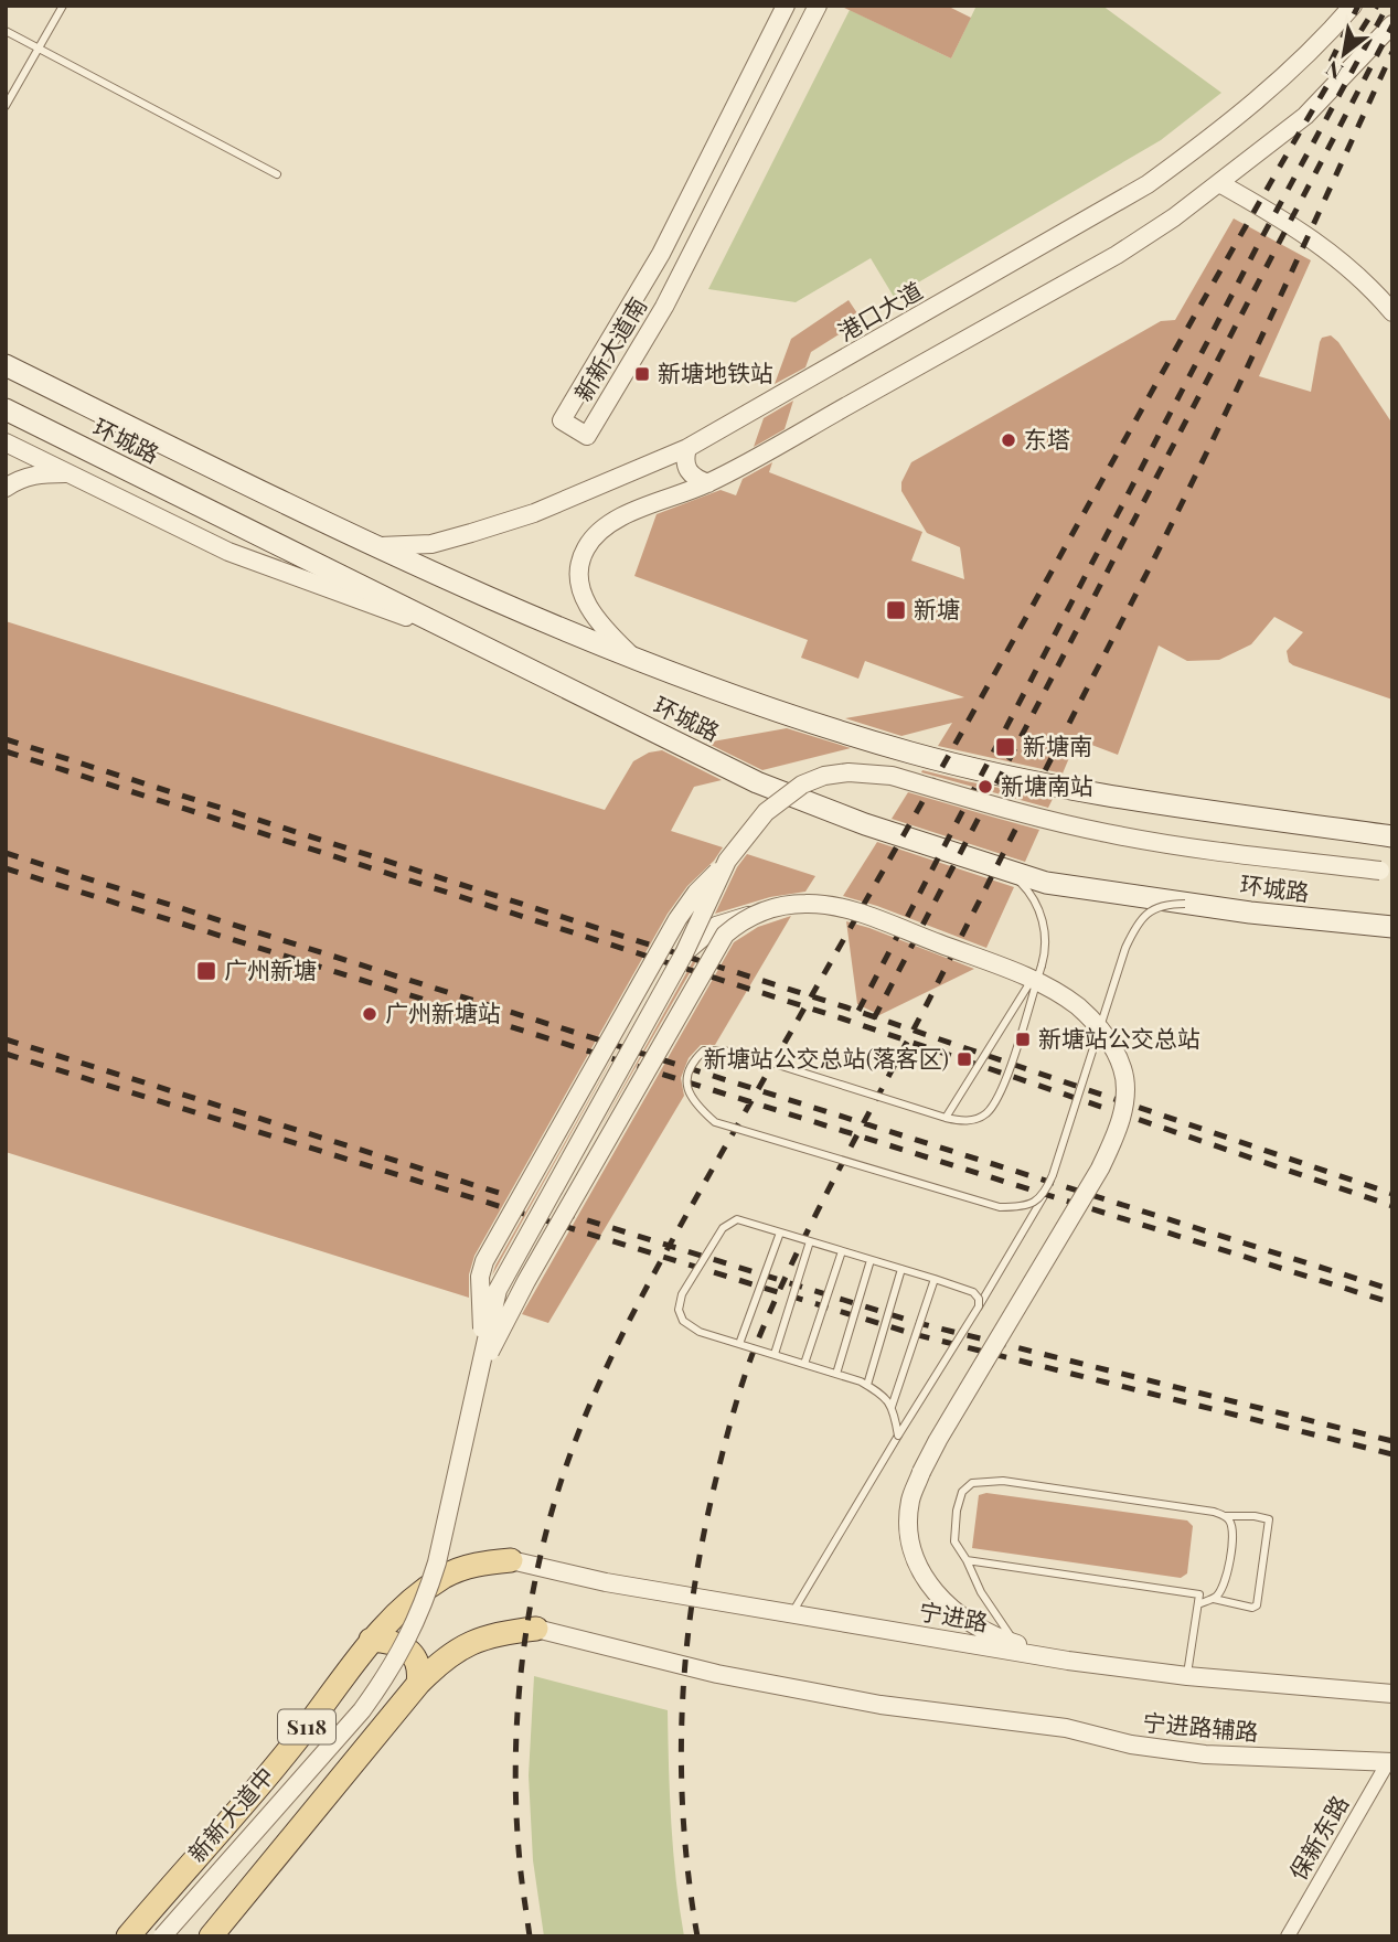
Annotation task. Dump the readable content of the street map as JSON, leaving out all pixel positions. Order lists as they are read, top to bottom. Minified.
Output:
{"streets":{"main road":["环城路","S118","新新大道中"],"street":["港口大道","新新大道南","宁进路","宁进路辅路","保新东路"]},"crossings":[["港口大道","环城路"],["宁进路","新新大道中"],["宁进路辅路","保新东路"]],"places":{"transit":["新塘地铁站","新塘","新塘南","广州新塘","新塘站公交总站","新塘站公交总站(落客区)"],"other":["东塔","新塘南站","广州新塘站"]},"north":"bottom left"}
